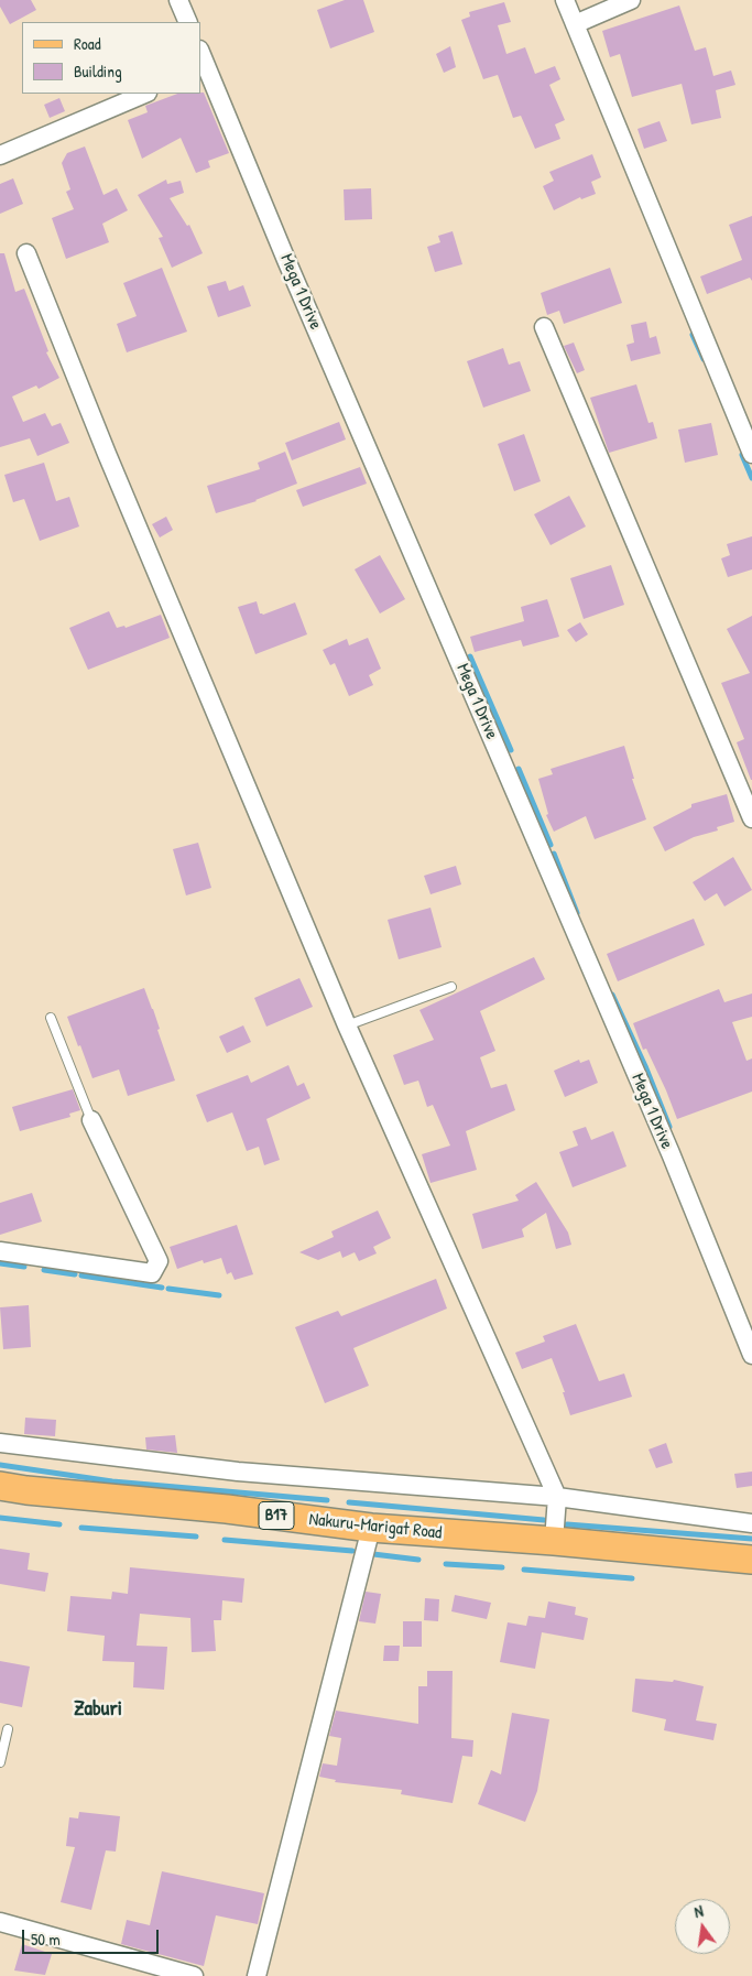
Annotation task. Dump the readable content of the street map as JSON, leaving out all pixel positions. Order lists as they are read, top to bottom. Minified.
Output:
{"streets":{"main road":["B17","Nakuru-Marigat Road"],"street":["Mega 1 Drive"]},"districts":["Zaburi"],"legend":["Road","Building"],"scale_bar":"50 m","north":"top"}
